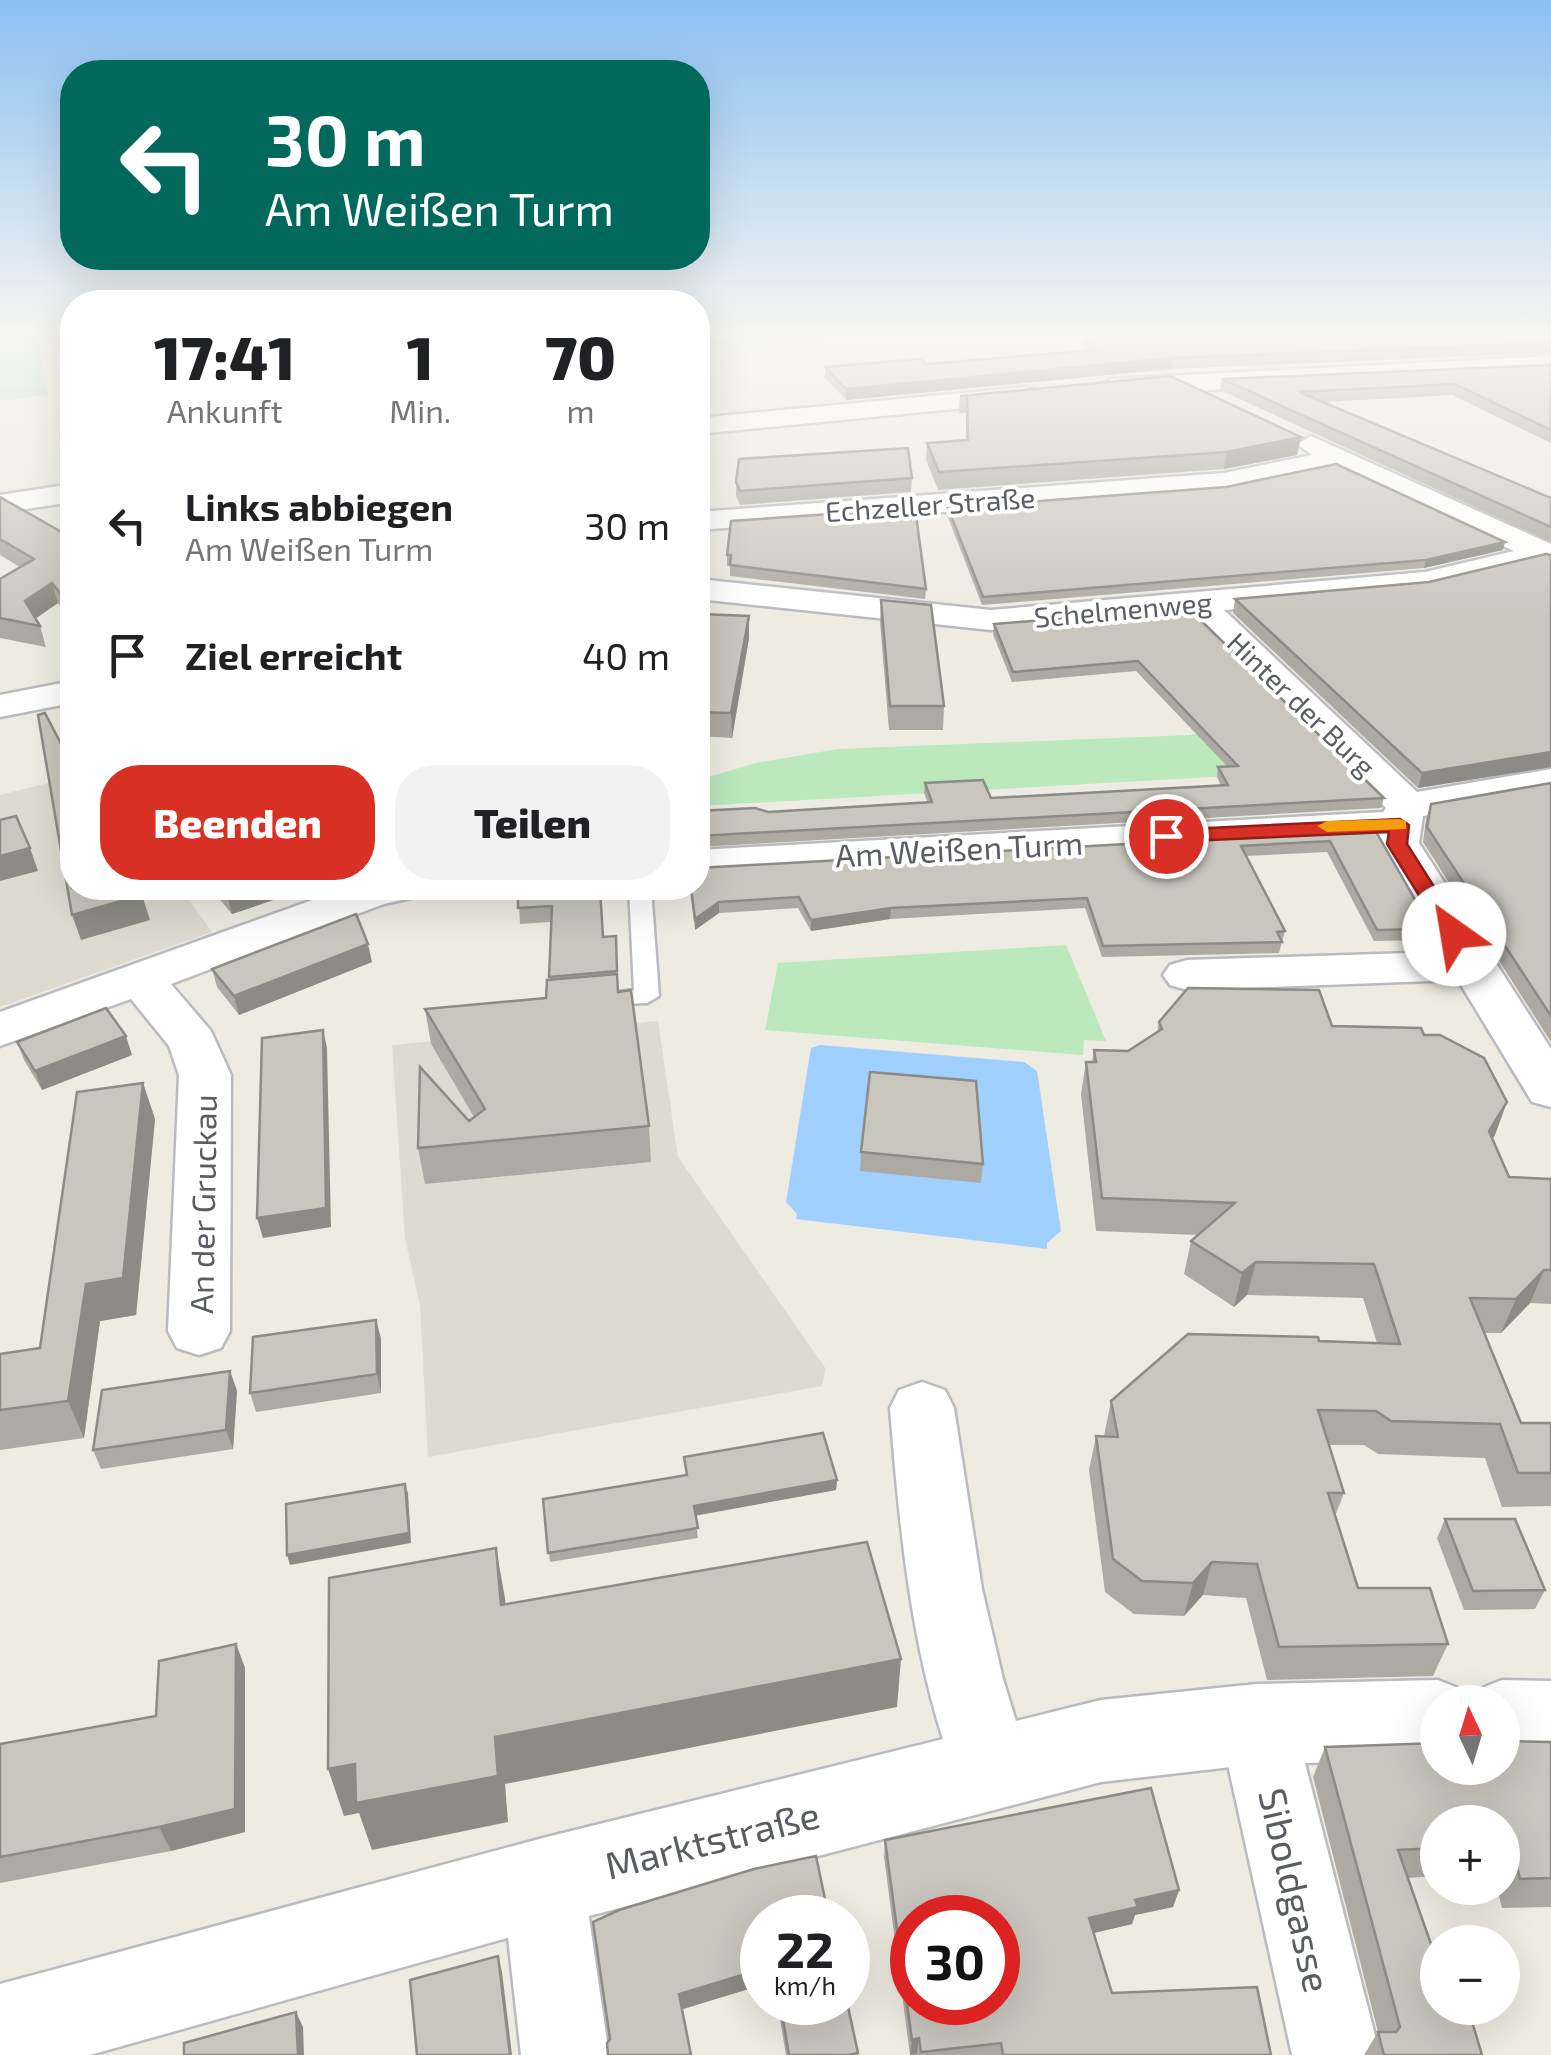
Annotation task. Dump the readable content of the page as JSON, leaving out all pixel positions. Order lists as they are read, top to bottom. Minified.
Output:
{"streets":{"street":["Echzeller Straße","Schelmenweg","Hinter der Burg","Am Weißen Turm","An der Gruckau","Marktstraße","Siboldgasse"]},"crossings":[["Schelmenweg","Hinter der Burg"],["Hinter der Burg","Am Weißen Turm"],["Marktstraße","Siboldgasse"]],"north":"top","page":{"turn":["30 m","Am Weißen Turm"],"eta":["17:41","Ankunft","1","Min.","70","m"],"list":[{"name":"Links abbiegen","note":"Am Weißen Turm","value":"30 m"},{"name":"Ziel erreicht","value":"40 m"}],"buttons":["Beenden","Teilen"],"map_buttons":["+","−"],"speed":"22 km/h","limit":"30"}}
